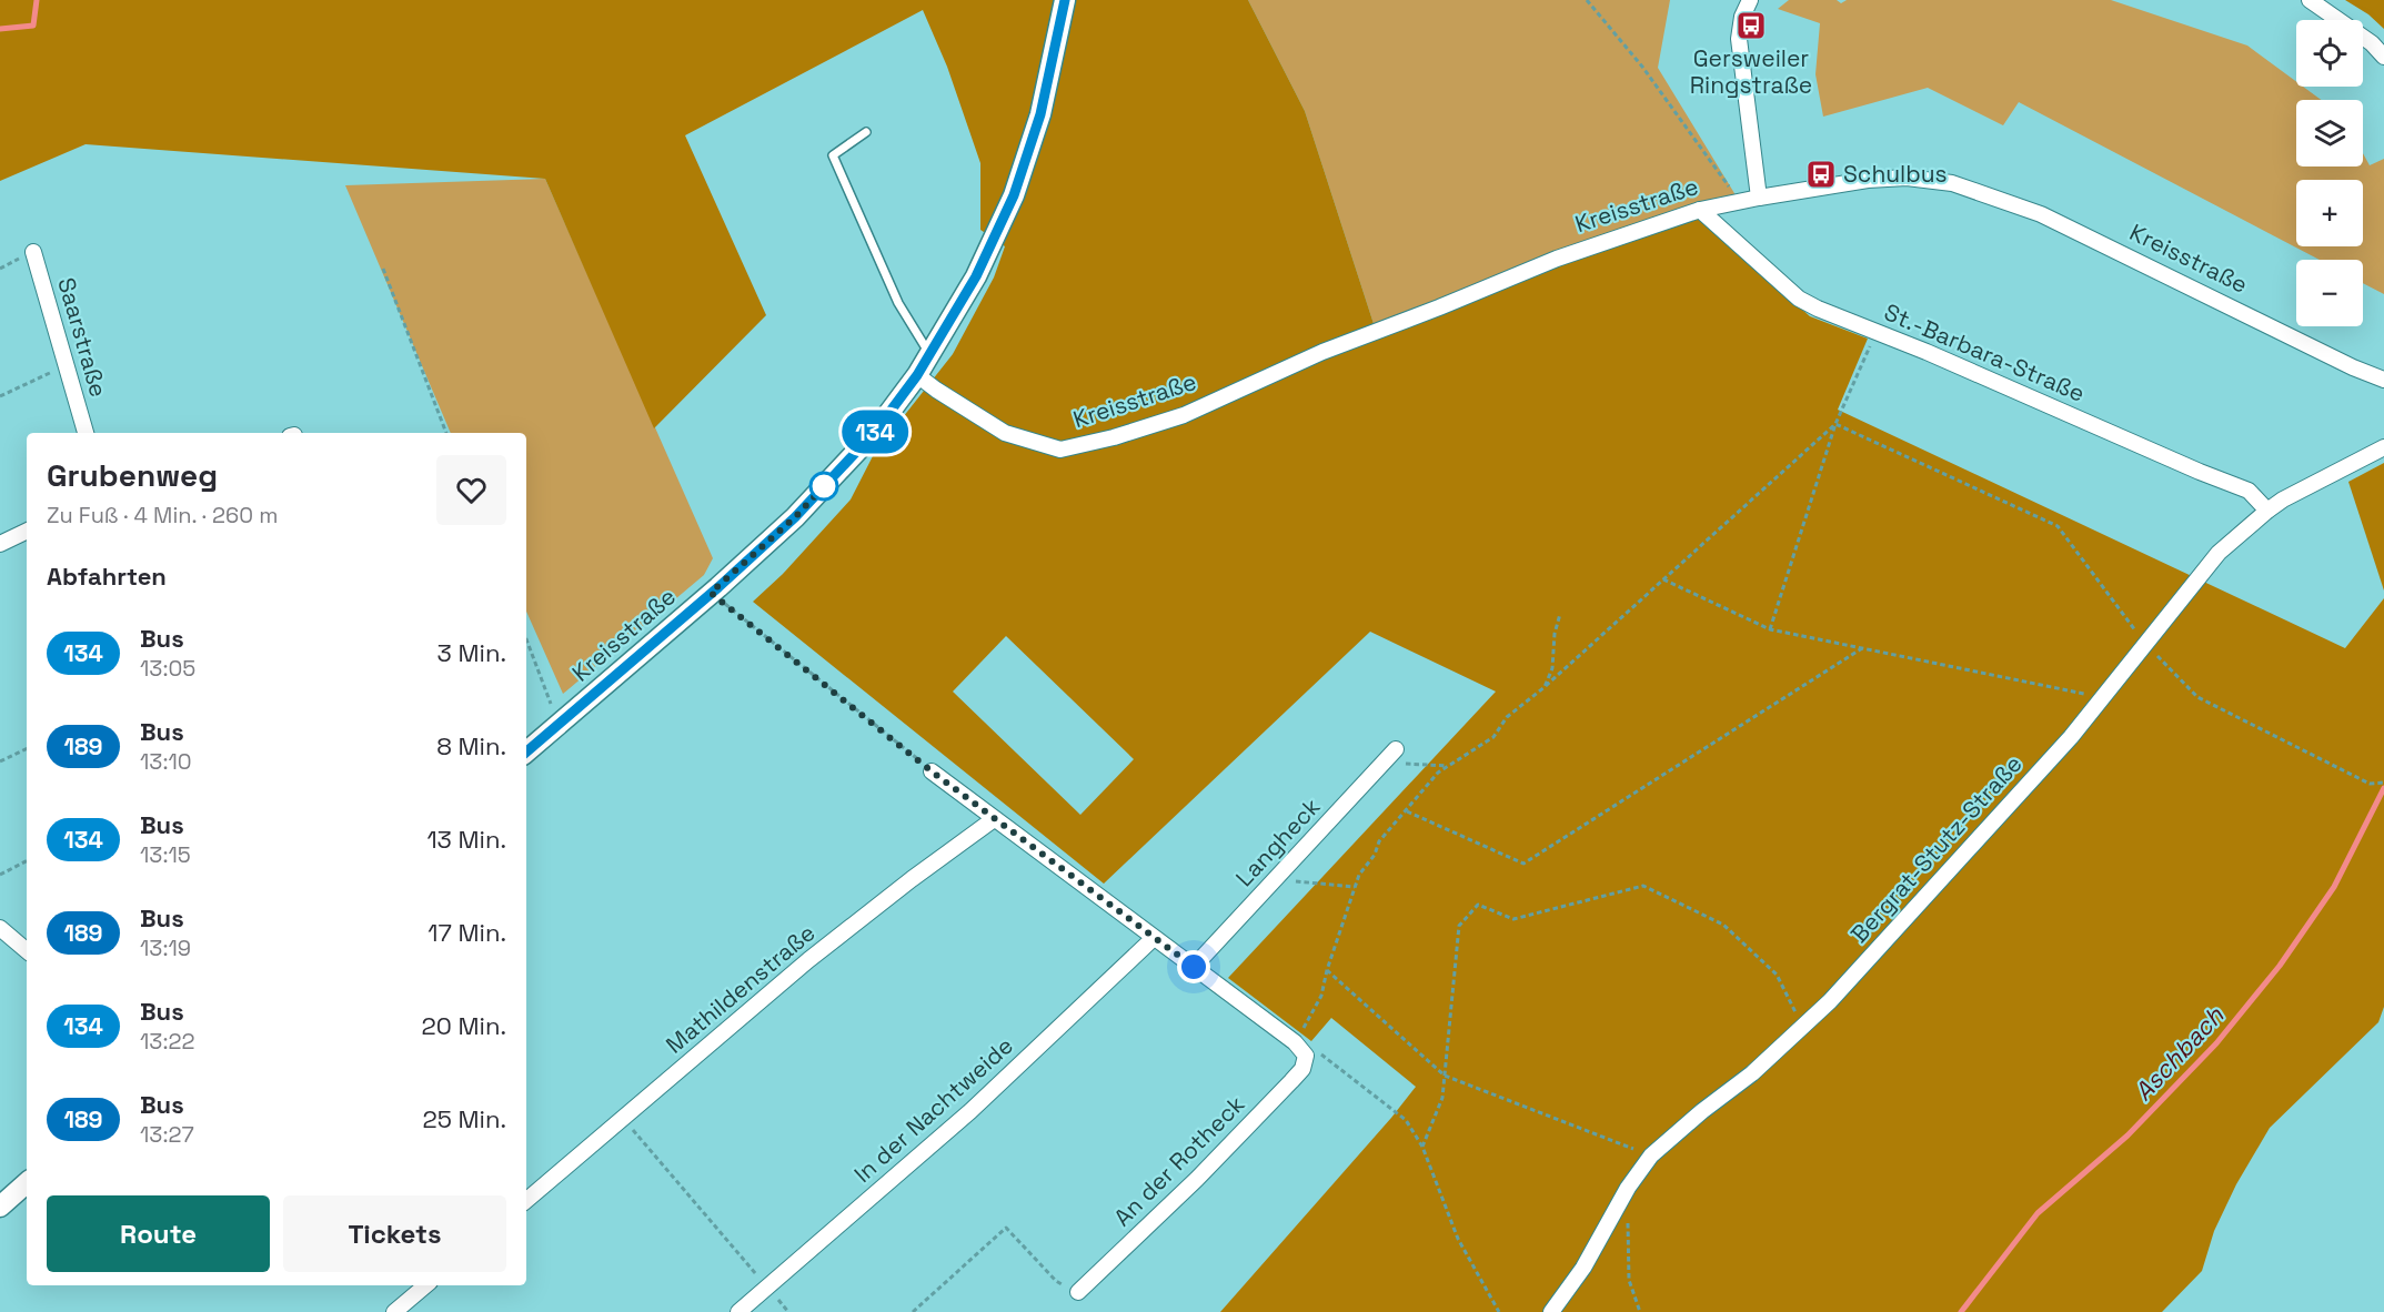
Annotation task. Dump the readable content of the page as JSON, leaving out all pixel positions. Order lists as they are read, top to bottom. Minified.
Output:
{"streets":{"street":["Kreisstraße","Saarstraße","St.-Barbara-Straße","Langheck","Bergrat-Stutz-Straße","Mathildenstraße","In der Nachtweide","An der Rotheck"]},"crossings":[["Kreisstraße","St.-Barbara-Straße"],["St.-Barbara-Straße","Bergrat-Stutz-Straße"]],"water":["Aschbach"],"places":{"bus stop":["Gersweiler Ringstraße","Schulbus"]},"lines":["bus line 134"],"page":{"on_map":"134","map_buttons":["+","−"],"heading":[["Grubenweg","Zu Fuß · 4 Min. · 260 m"],"Abfahrten"],"list":[{"mark":"134","name":"Bus","note":"13:05","value":"3 Min."},{"mark":"189","name":"Bus","note":"13:10","value":"8 Min."},{"mark":"134","name":"Bus","note":"13:15","value":"13 Min."},{"mark":"189","name":"Bus","note":"13:19","value":"17 Min."},{"mark":"134","name":"Bus","note":"13:22","value":"20 Min."},{"mark":"189","name":"Bus","note":"13:27","value":"25 Min."}],"buttons":["Route","Tickets"]}}
